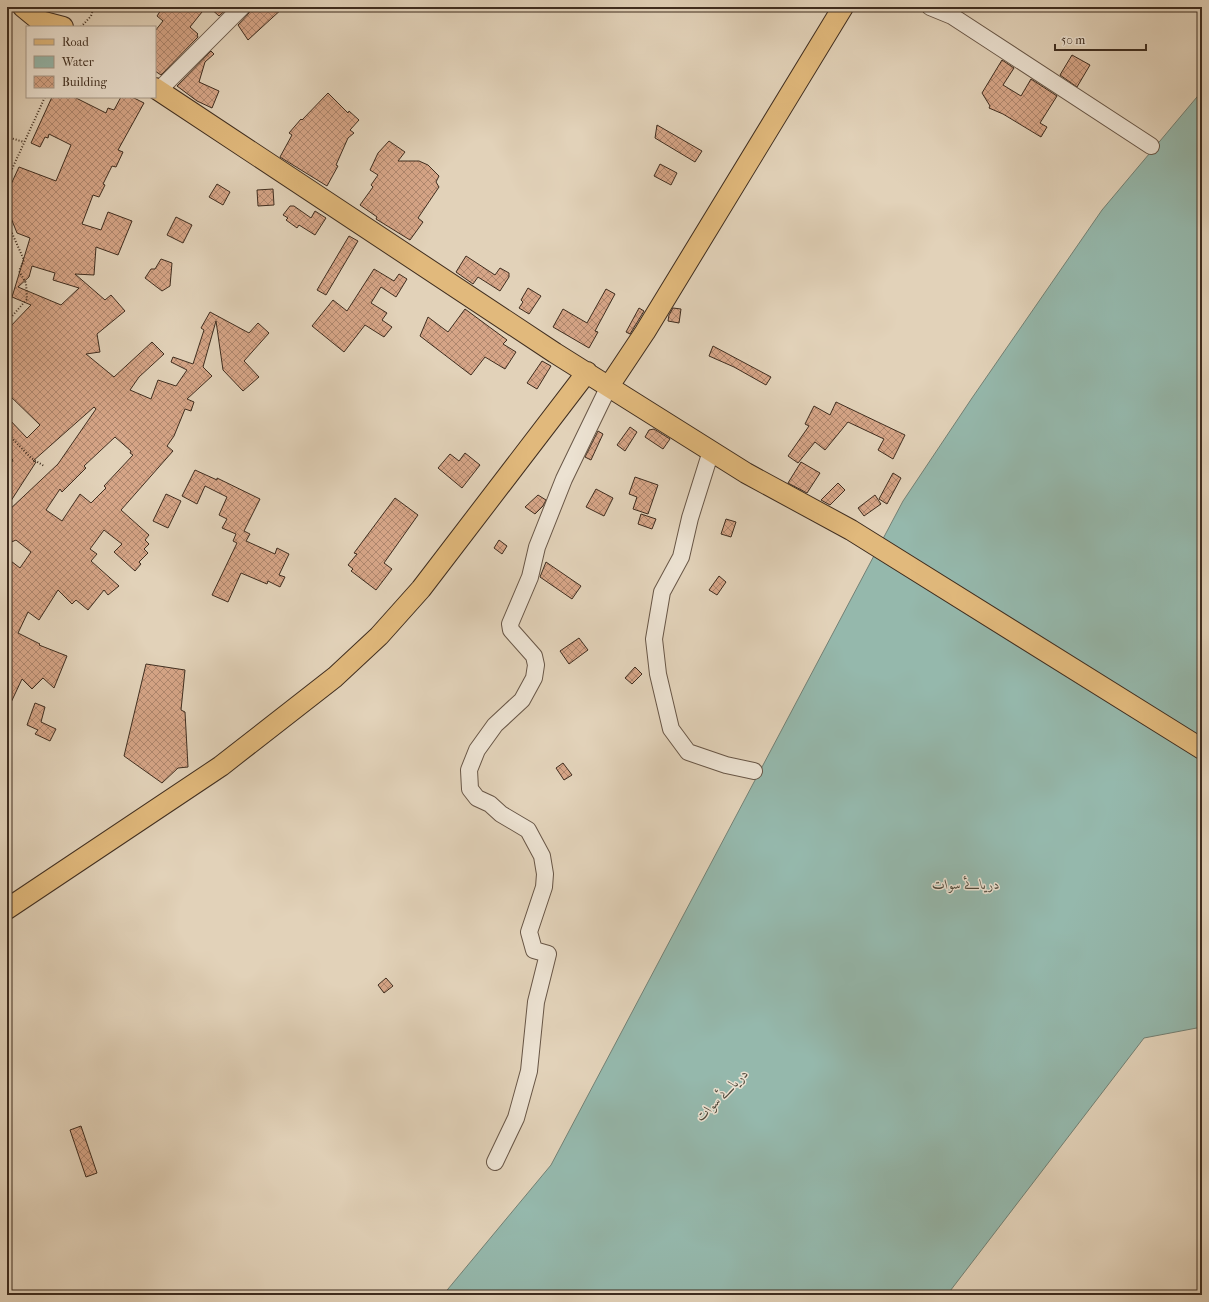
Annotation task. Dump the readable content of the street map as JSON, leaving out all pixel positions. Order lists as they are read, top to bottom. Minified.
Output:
{"water":["دریائے سوات"],"legend":["Road","Water","Building"],"scale_bar":"50 m"}
